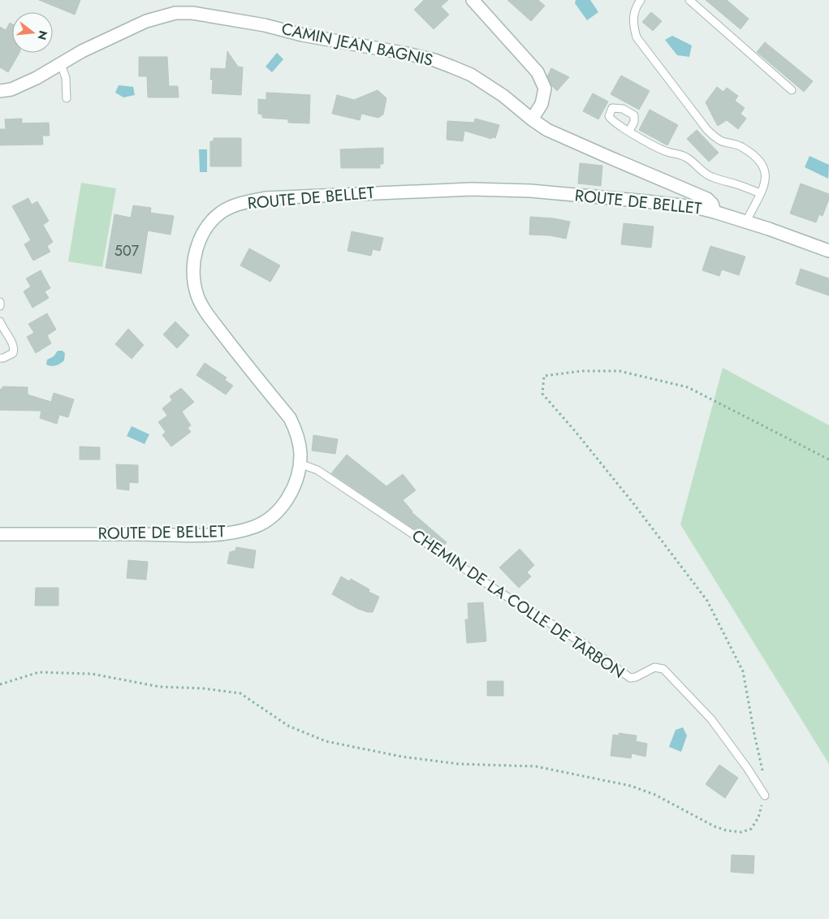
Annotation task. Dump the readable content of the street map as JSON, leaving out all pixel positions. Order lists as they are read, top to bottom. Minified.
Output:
{"streets":{"main road":["CAMIN JEAN BAGNIS","ROUTE DE BELLET"],"lane":["CHEMIN DE LA COLLE DE TARBON"]},"crossings":[["CAMIN JEAN BAGNIS","ROUTE DE BELLET"],["ROUTE DE BELLET","CHEMIN DE LA COLLE DE TARBON"]],"house_numbers":["507"],"north":"right"}
